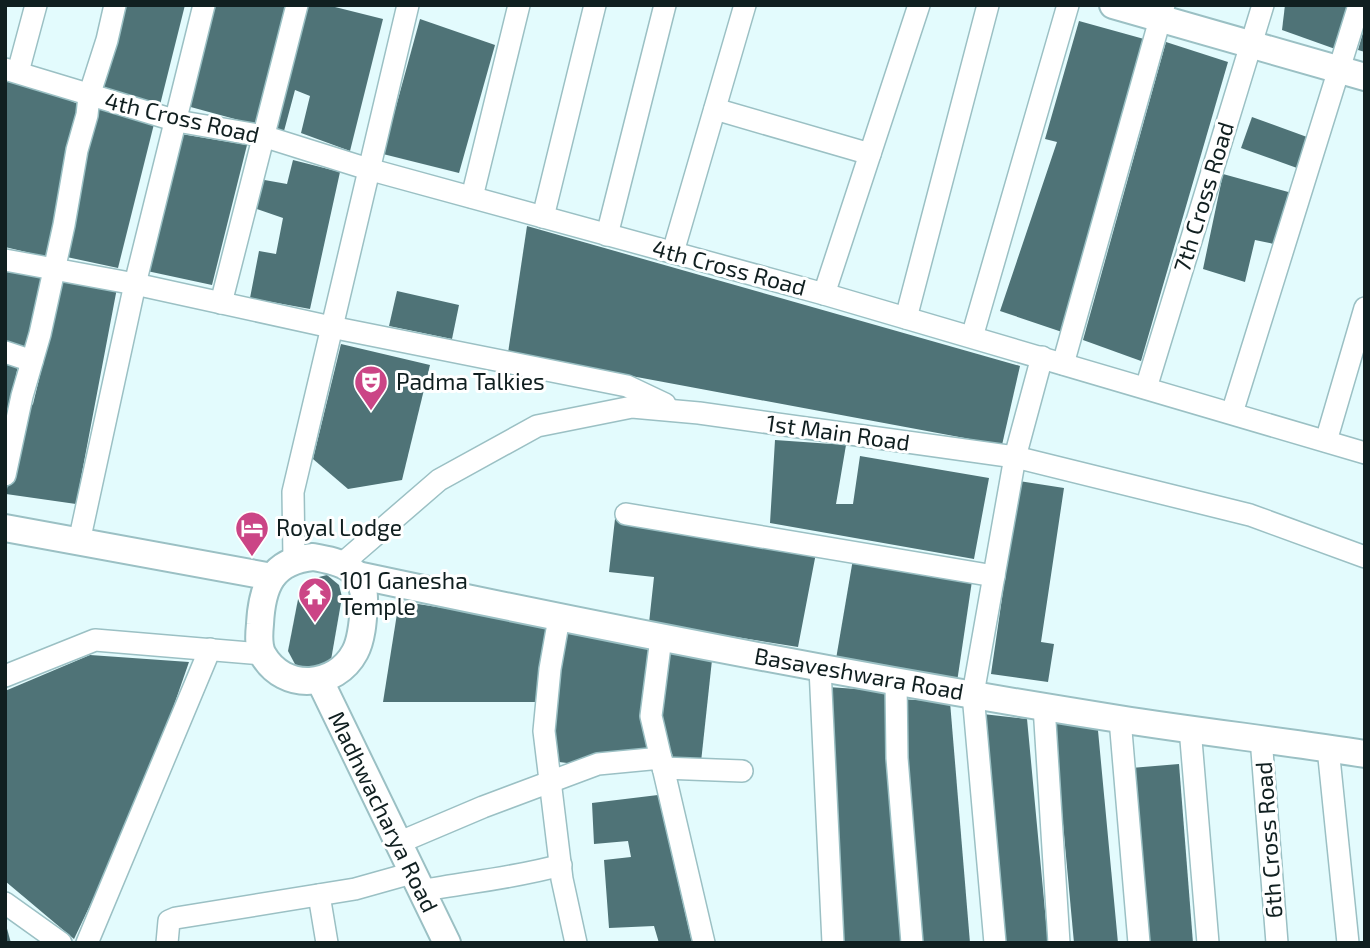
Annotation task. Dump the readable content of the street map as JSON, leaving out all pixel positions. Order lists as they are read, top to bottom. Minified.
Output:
{"streets":{"street":["4th Cross Road","7th Cross Road","1st Main Road","Basaveshwara Road","Madhwacharya Road","6th Cross Road"]},"crossings":[["4th Cross Road","7th Cross Road"],["1st Main Road","Basaveshwara Road"],["1st Main Road","Madhwacharya Road"],["Basaveshwara Road","Madhwacharya Road"],["Basaveshwara Road","6th Cross Road"]],"places":{"theatre":["Padma Talkies"],"hotel":["Royal Lodge"],"temple":["101 Ganesha Temple"]}}
